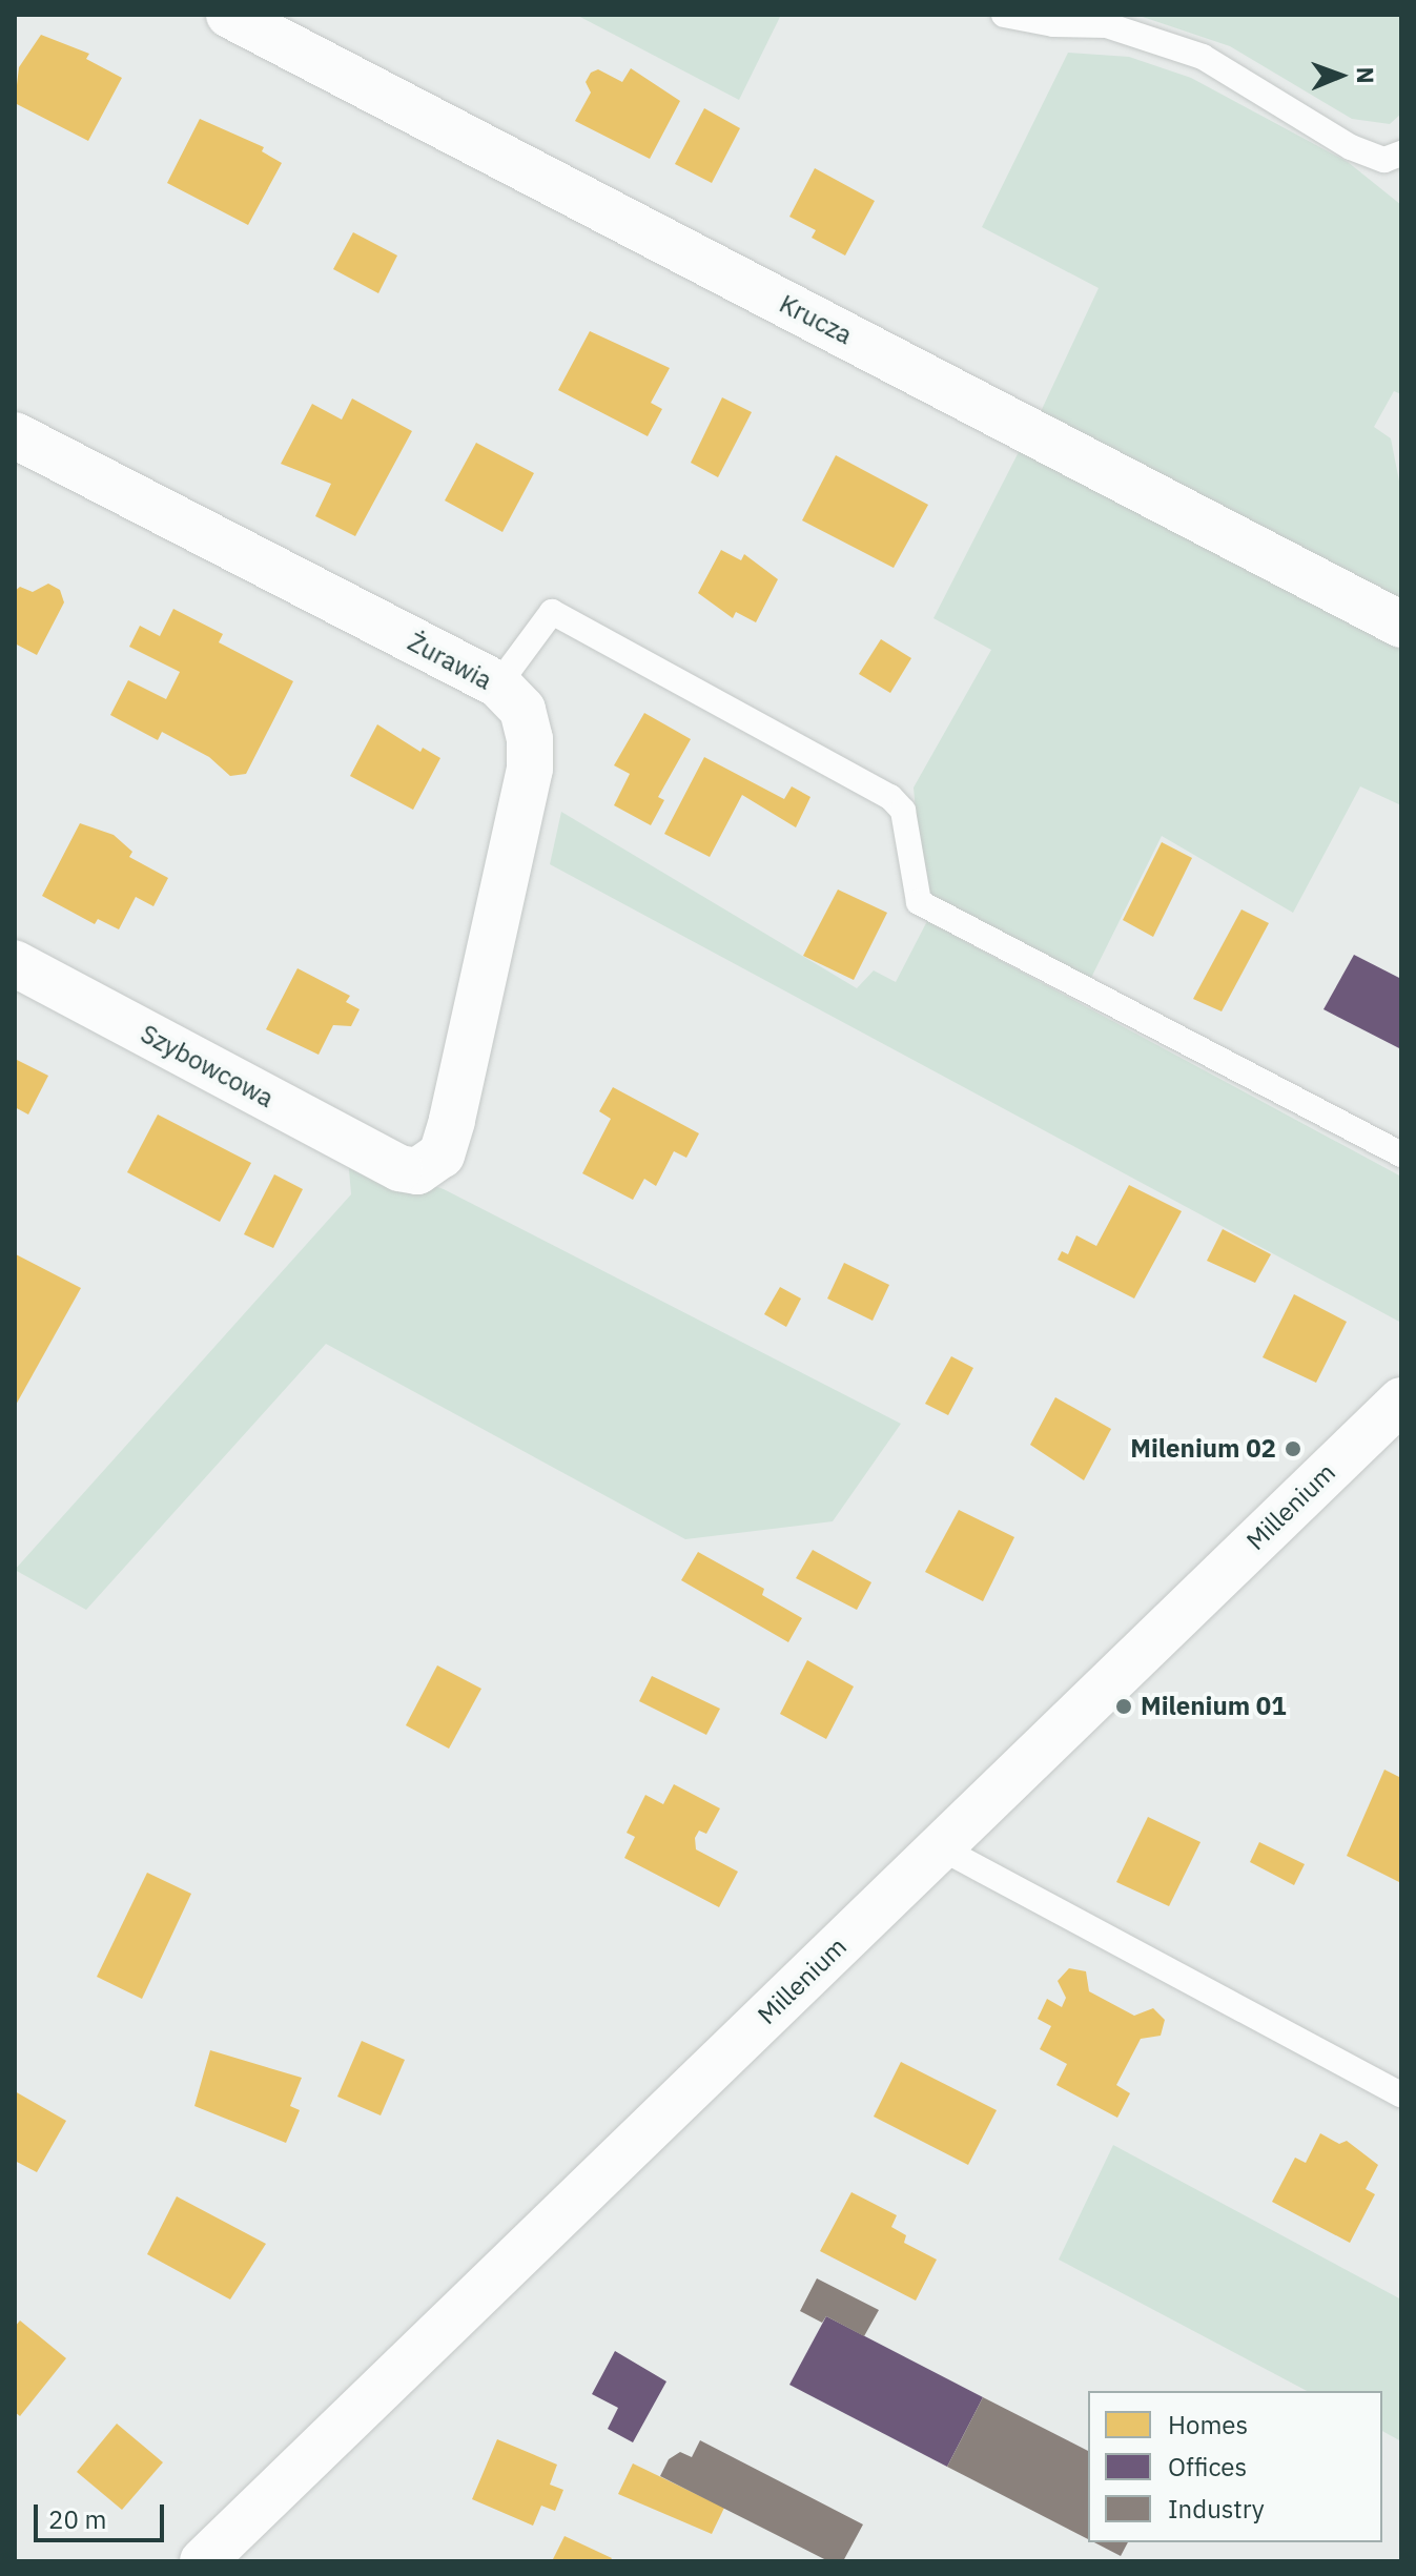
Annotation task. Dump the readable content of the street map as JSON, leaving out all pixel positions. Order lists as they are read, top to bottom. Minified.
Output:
{"streets":{"street":["Krucza","Żurawia","Szybowcowa","Millenium"]},"crossings":[["Żurawia","Szybowcowa"]],"places":["Milenium 02","Milenium 01"],"legend":["Homes","Offices","Industry"],"scale_bar":"20 m","north":"right"}
